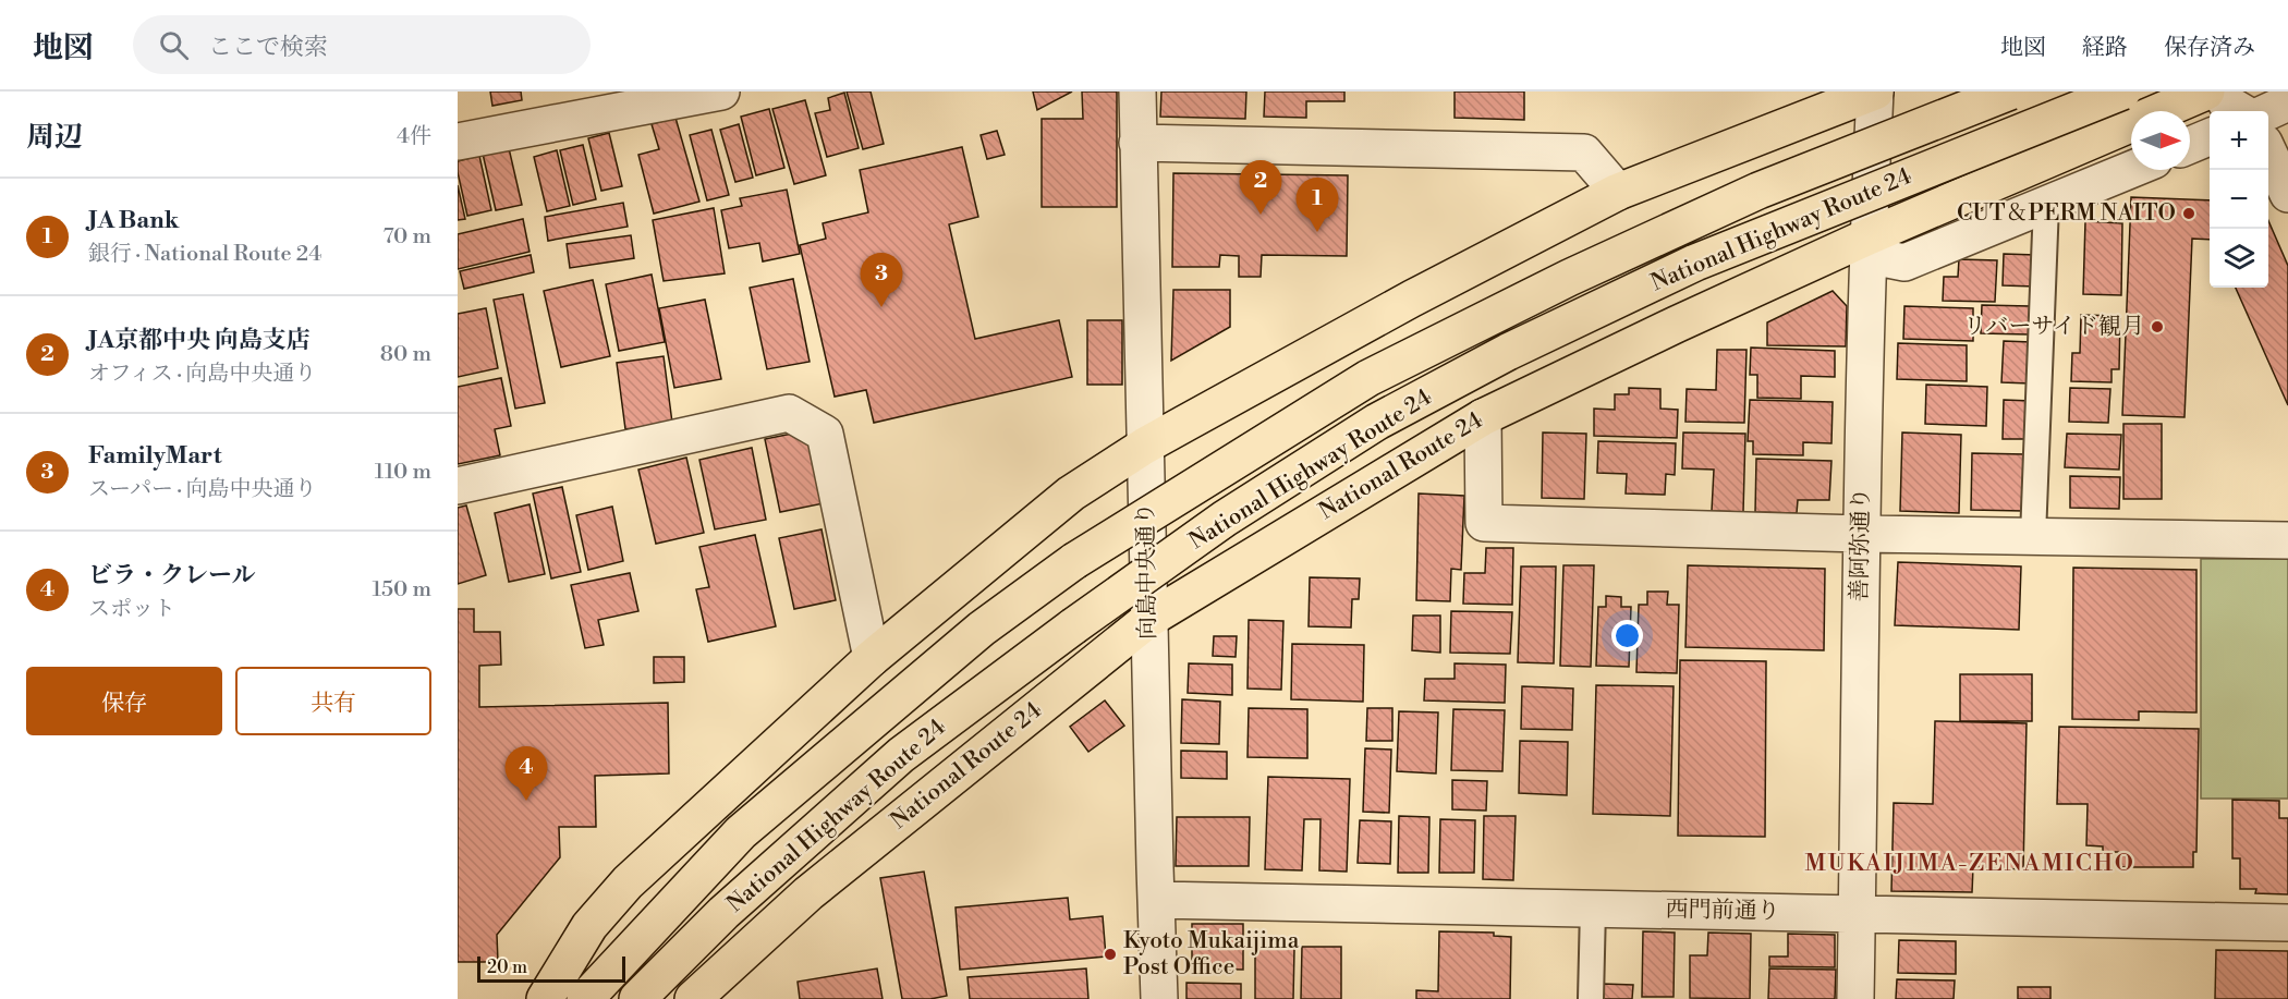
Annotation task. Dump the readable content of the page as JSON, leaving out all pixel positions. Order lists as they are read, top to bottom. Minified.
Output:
{"streets":{"highway":["National Highway Route 24","National Route 24"],"street":["善阿弥通り","向島中央通り","西門前通り"]},"crossings":[["National Route 24","善阿弥通り"],["National Route 24","向島中央通り"],["善阿弥通り","西門前通り"],["向島中央通り","西門前通り"]],"districts":["MUKAIJIMA-ZENAMICHO"],"places":["CUT＆PERM NAITO","リバーサイド観月","Kyoto Mukaijima Post Office"],"scale_bar":"20 m","north":"right","page":{"header":"地図","search":"ここで検索","nav":["地図","経路","保存済み"],"heading":["周辺","4件"],"map_buttons":["+","−"],"pins":["2","1","3","4"],"list":[{"mark":"1","name":"JA Bank","note":"銀行 · National Route 24","value":"70 m"},{"mark":"2","name":"JA京都中央 向島支店","note":"オフィス · 向島中央通り","value":"80 m"},{"mark":"3","name":"FamilyMart","note":"スーパー · 向島中央通り","value":"110 m"},{"mark":"4","name":"ビラ・クレール","note":"スポット","value":"150 m"}],"buttons":["保存","共有"],"scale":"20 m"}}
